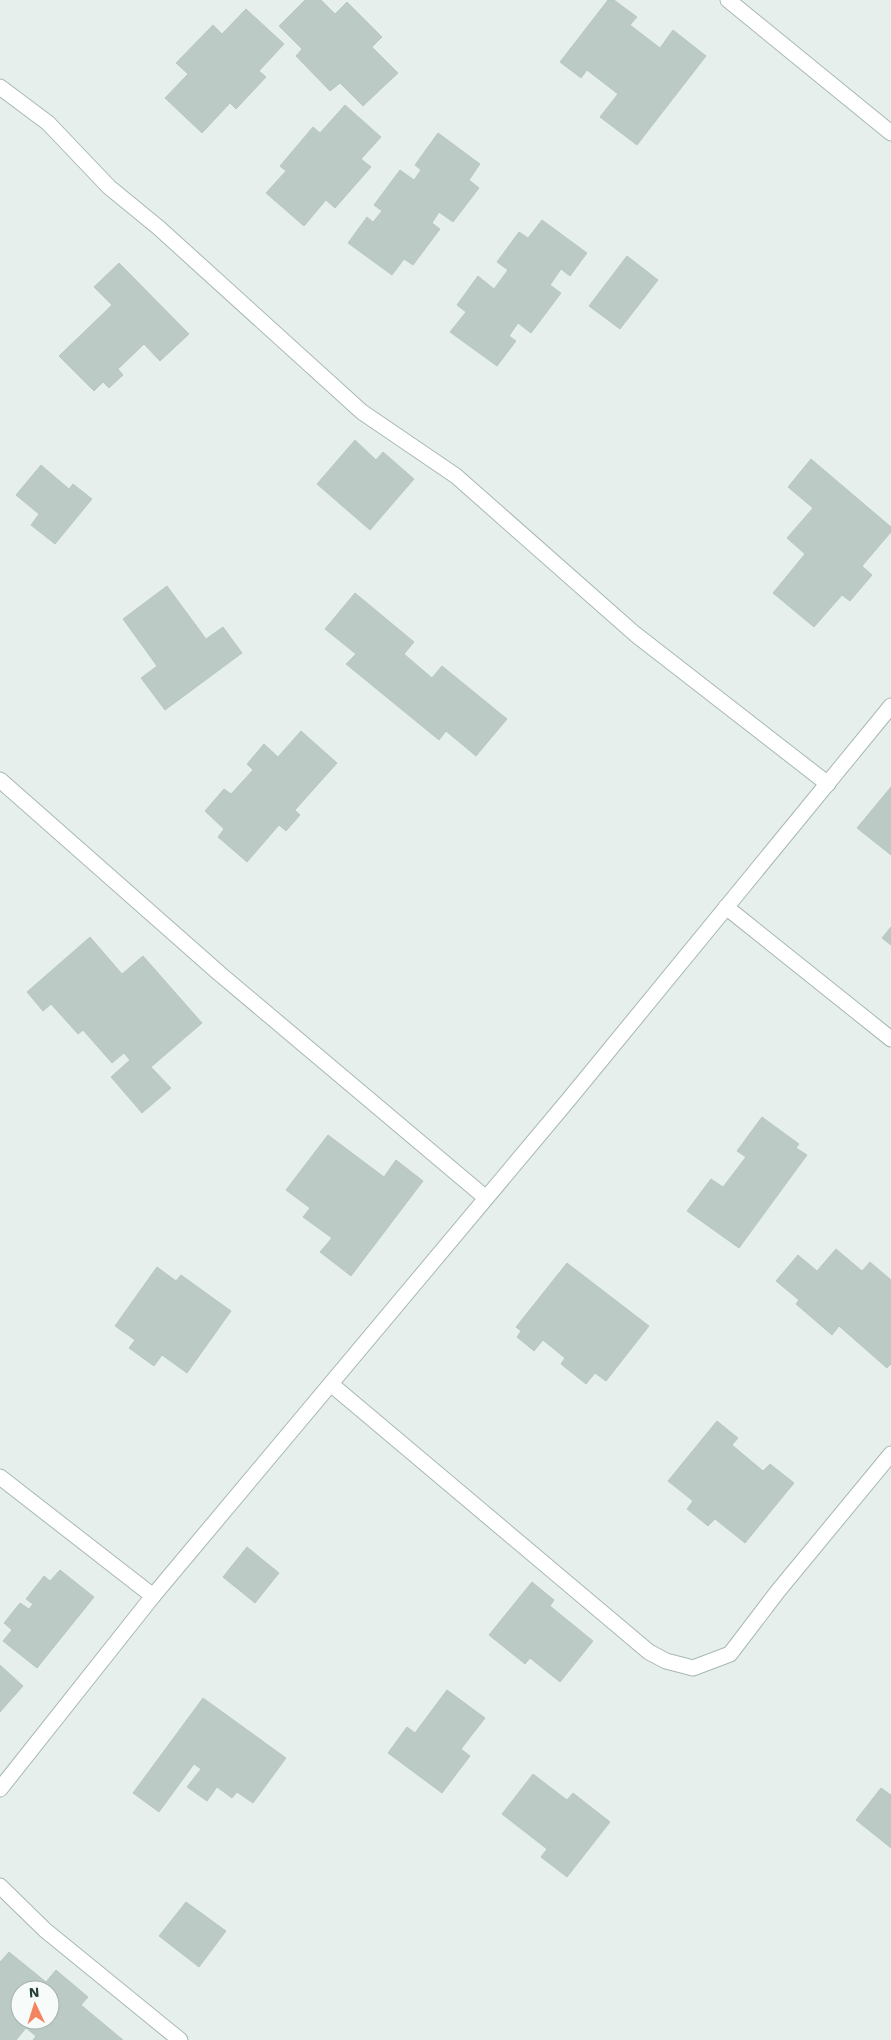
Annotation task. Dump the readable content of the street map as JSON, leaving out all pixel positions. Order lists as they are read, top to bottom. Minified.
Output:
{"north":"top"}
